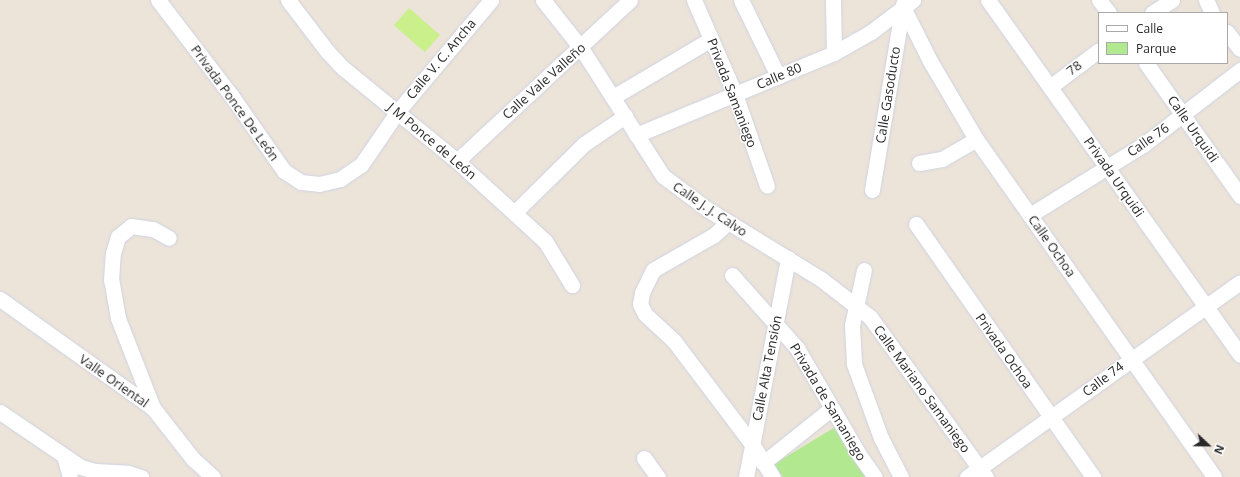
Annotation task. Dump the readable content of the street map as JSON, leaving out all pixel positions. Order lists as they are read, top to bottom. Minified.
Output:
{"streets":{"street":["Calle V. C. Ancha","78","Calle 80","Calle Vale Valleño","Privada Samaniego","Calle Gasoducto","Privada Ponce De León","Calle Urquidi","Calle 76","J M Ponce de León","Privada Urquidi","Calle J. J. Calvo","Calle Ochoa","Privada Ochoa","Calle Alta Tensión","Calle 74","Valle Oriental","Calle Mariano Samaniego","Privada de Samaniego"]},"crossings":[["Calle V. C. Ancha","Privada Ponce De León"],["Calle V. C. Ancha","J M Ponce de León"],["78","Privada Urquidi"],["Calle 80","Privada Samaniego"],["Calle 80","Calle Gasoducto"],["Calle 80","Calle J. J. Calvo"],["Calle 80","Calle Ochoa"],["Calle Vale Valleño","J M Ponce de León"],["Calle Vale Valleño","Calle J. J. Calvo"],["Calle Gasoducto","Calle Ochoa"],["Calle Urquidi","Calle 76"],["Calle 76","Privada Urquidi"],["Calle 76","Calle Ochoa"],["Privada Urquidi","Calle 74"],["Calle J. J. Calvo","Calle Alta Tensión"],["Calle J. J. Calvo","Calle Mariano Samaniego"],["Calle J. J. Calvo","Privada de Samaniego"],["Calle Ochoa","Calle 74"],["Privada Ochoa","Calle 74"],["Calle Alta Tensión","Privada de Samaniego"],["Calle 74","Calle Mariano Samaniego"],["Calle Mariano Samaniego","Privada de Samaniego"]],"legend":["Calle","Parque"],"north":"right"}
